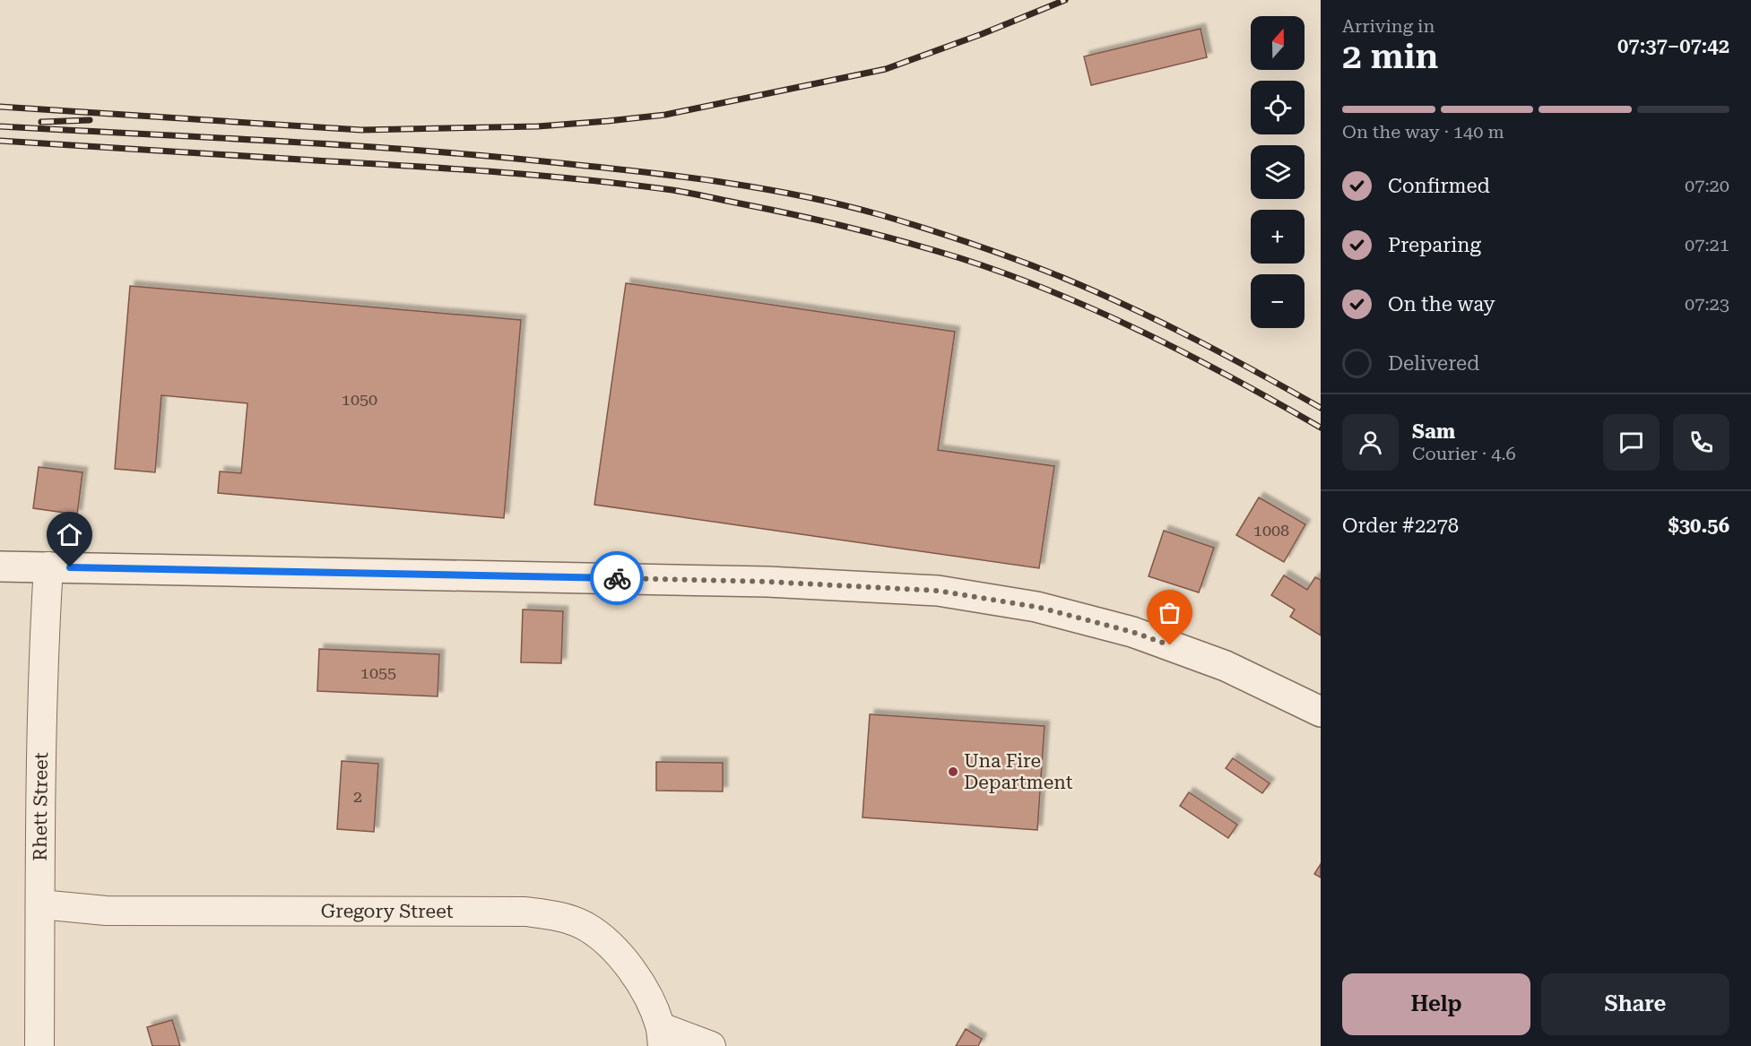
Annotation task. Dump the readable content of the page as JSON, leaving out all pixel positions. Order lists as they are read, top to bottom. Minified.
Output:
{"streets":{"street":["Rhett Street","Gregory Street"]},"crossings":[["Rhett Street","Gregory Street"]],"places":["Una Fire Department"],"house_numbers":["1050","1008","1055","2"],"north":"top","page":{"heading":["2 min","Arriving in","07:37–07:42"],"panel":["Sam","Courier · 4.6","Order #2278","$30.56"],"map_buttons":["+","−"],"bar":"On the way · 140 m","list":[["Confirmed","07:20"],["Preparing","07:21"],["On the way","07:23"],"Delivered"],"buttons":["Help","Share"]}}
